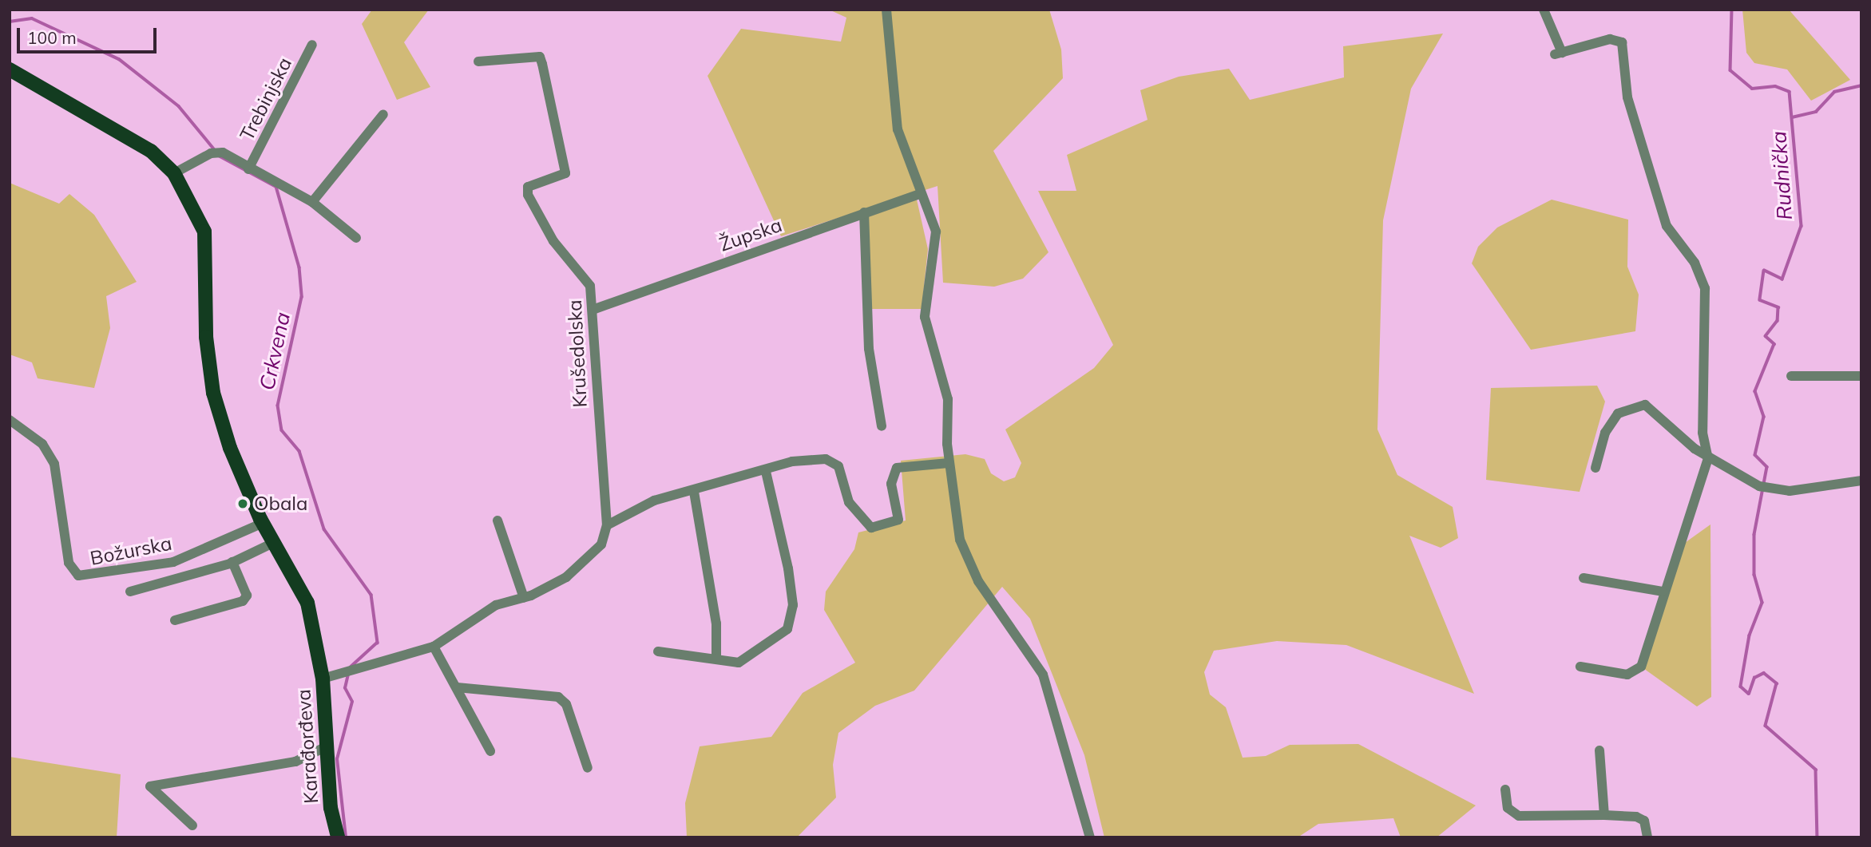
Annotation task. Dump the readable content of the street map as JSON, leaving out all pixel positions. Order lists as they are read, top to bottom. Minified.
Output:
{"streets":{"main road":["Karađorđeva"],"street":["Trebinjska","Župska","Krušedolska","Božurska"]},"crossings":[["Župska","Krušedolska"],["Krušedolska","Karađorđeva"]],"water":["Rudnička","Crkvena"],"places":["Obala"],"scale_bar":"100 m"}
